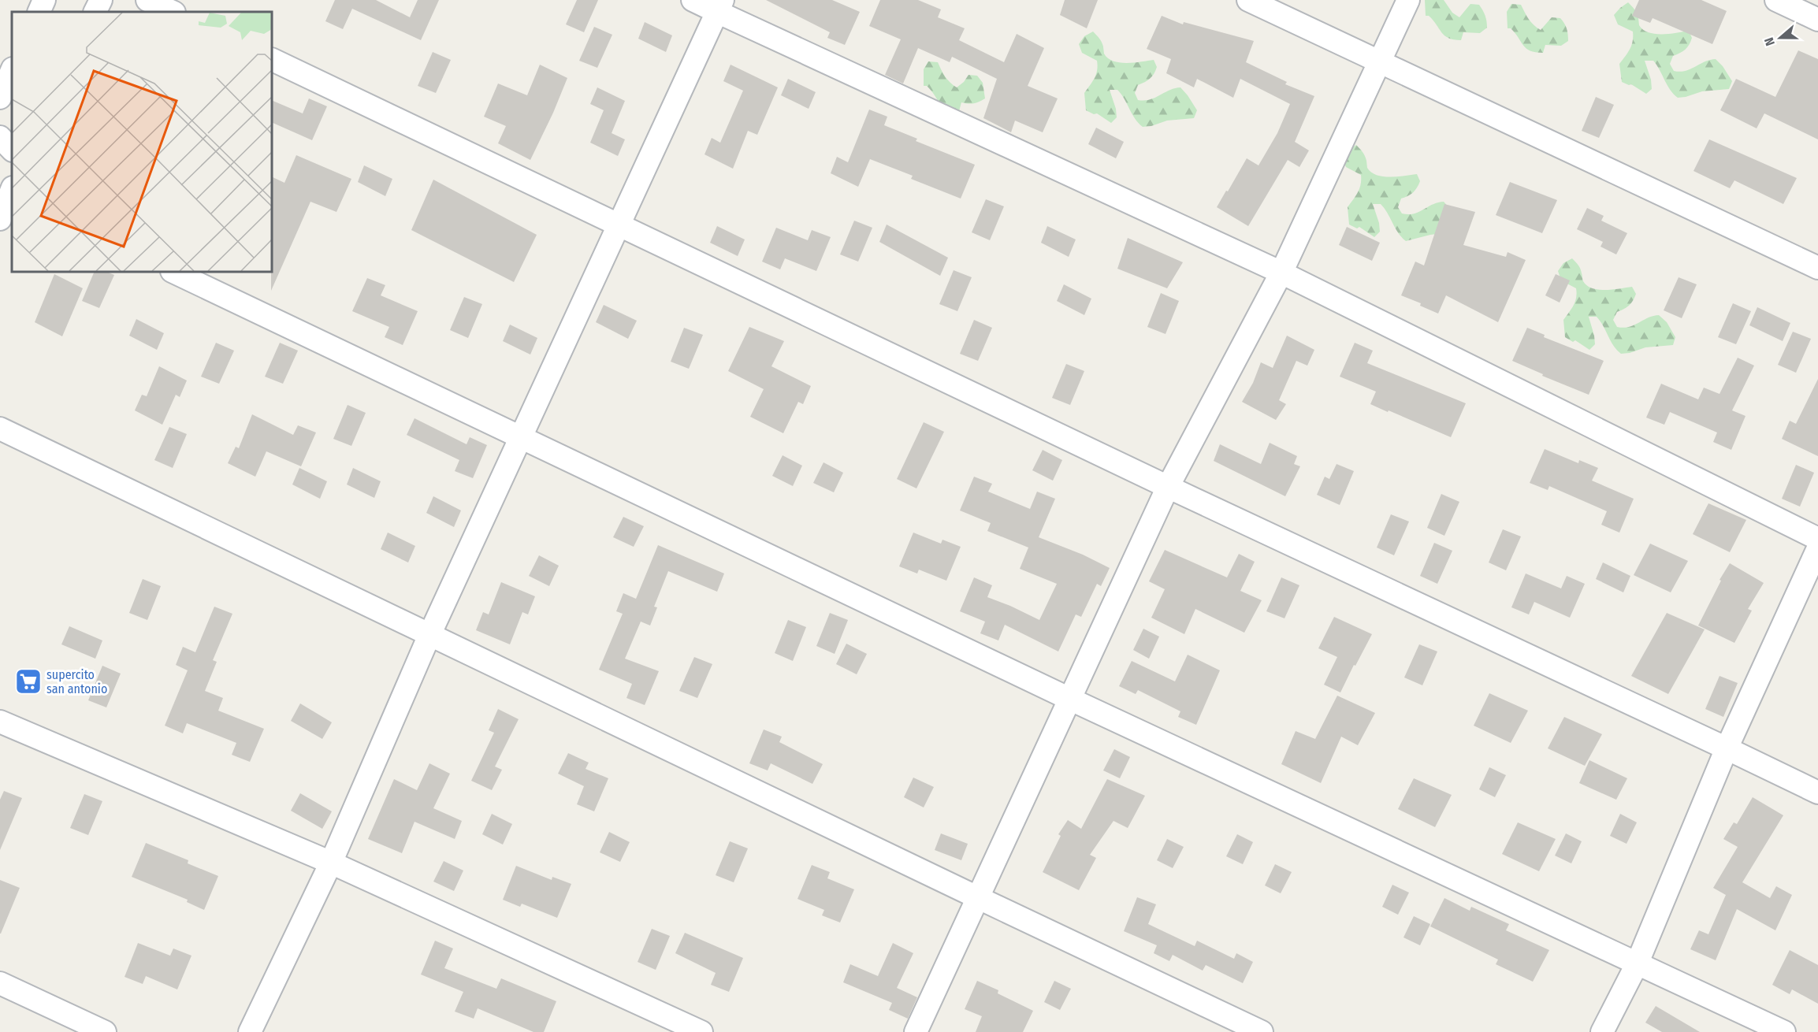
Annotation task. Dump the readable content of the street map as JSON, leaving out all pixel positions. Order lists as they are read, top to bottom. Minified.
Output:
{"places":{"supermarket":["supercito san antonio"]},"north":"left"}
